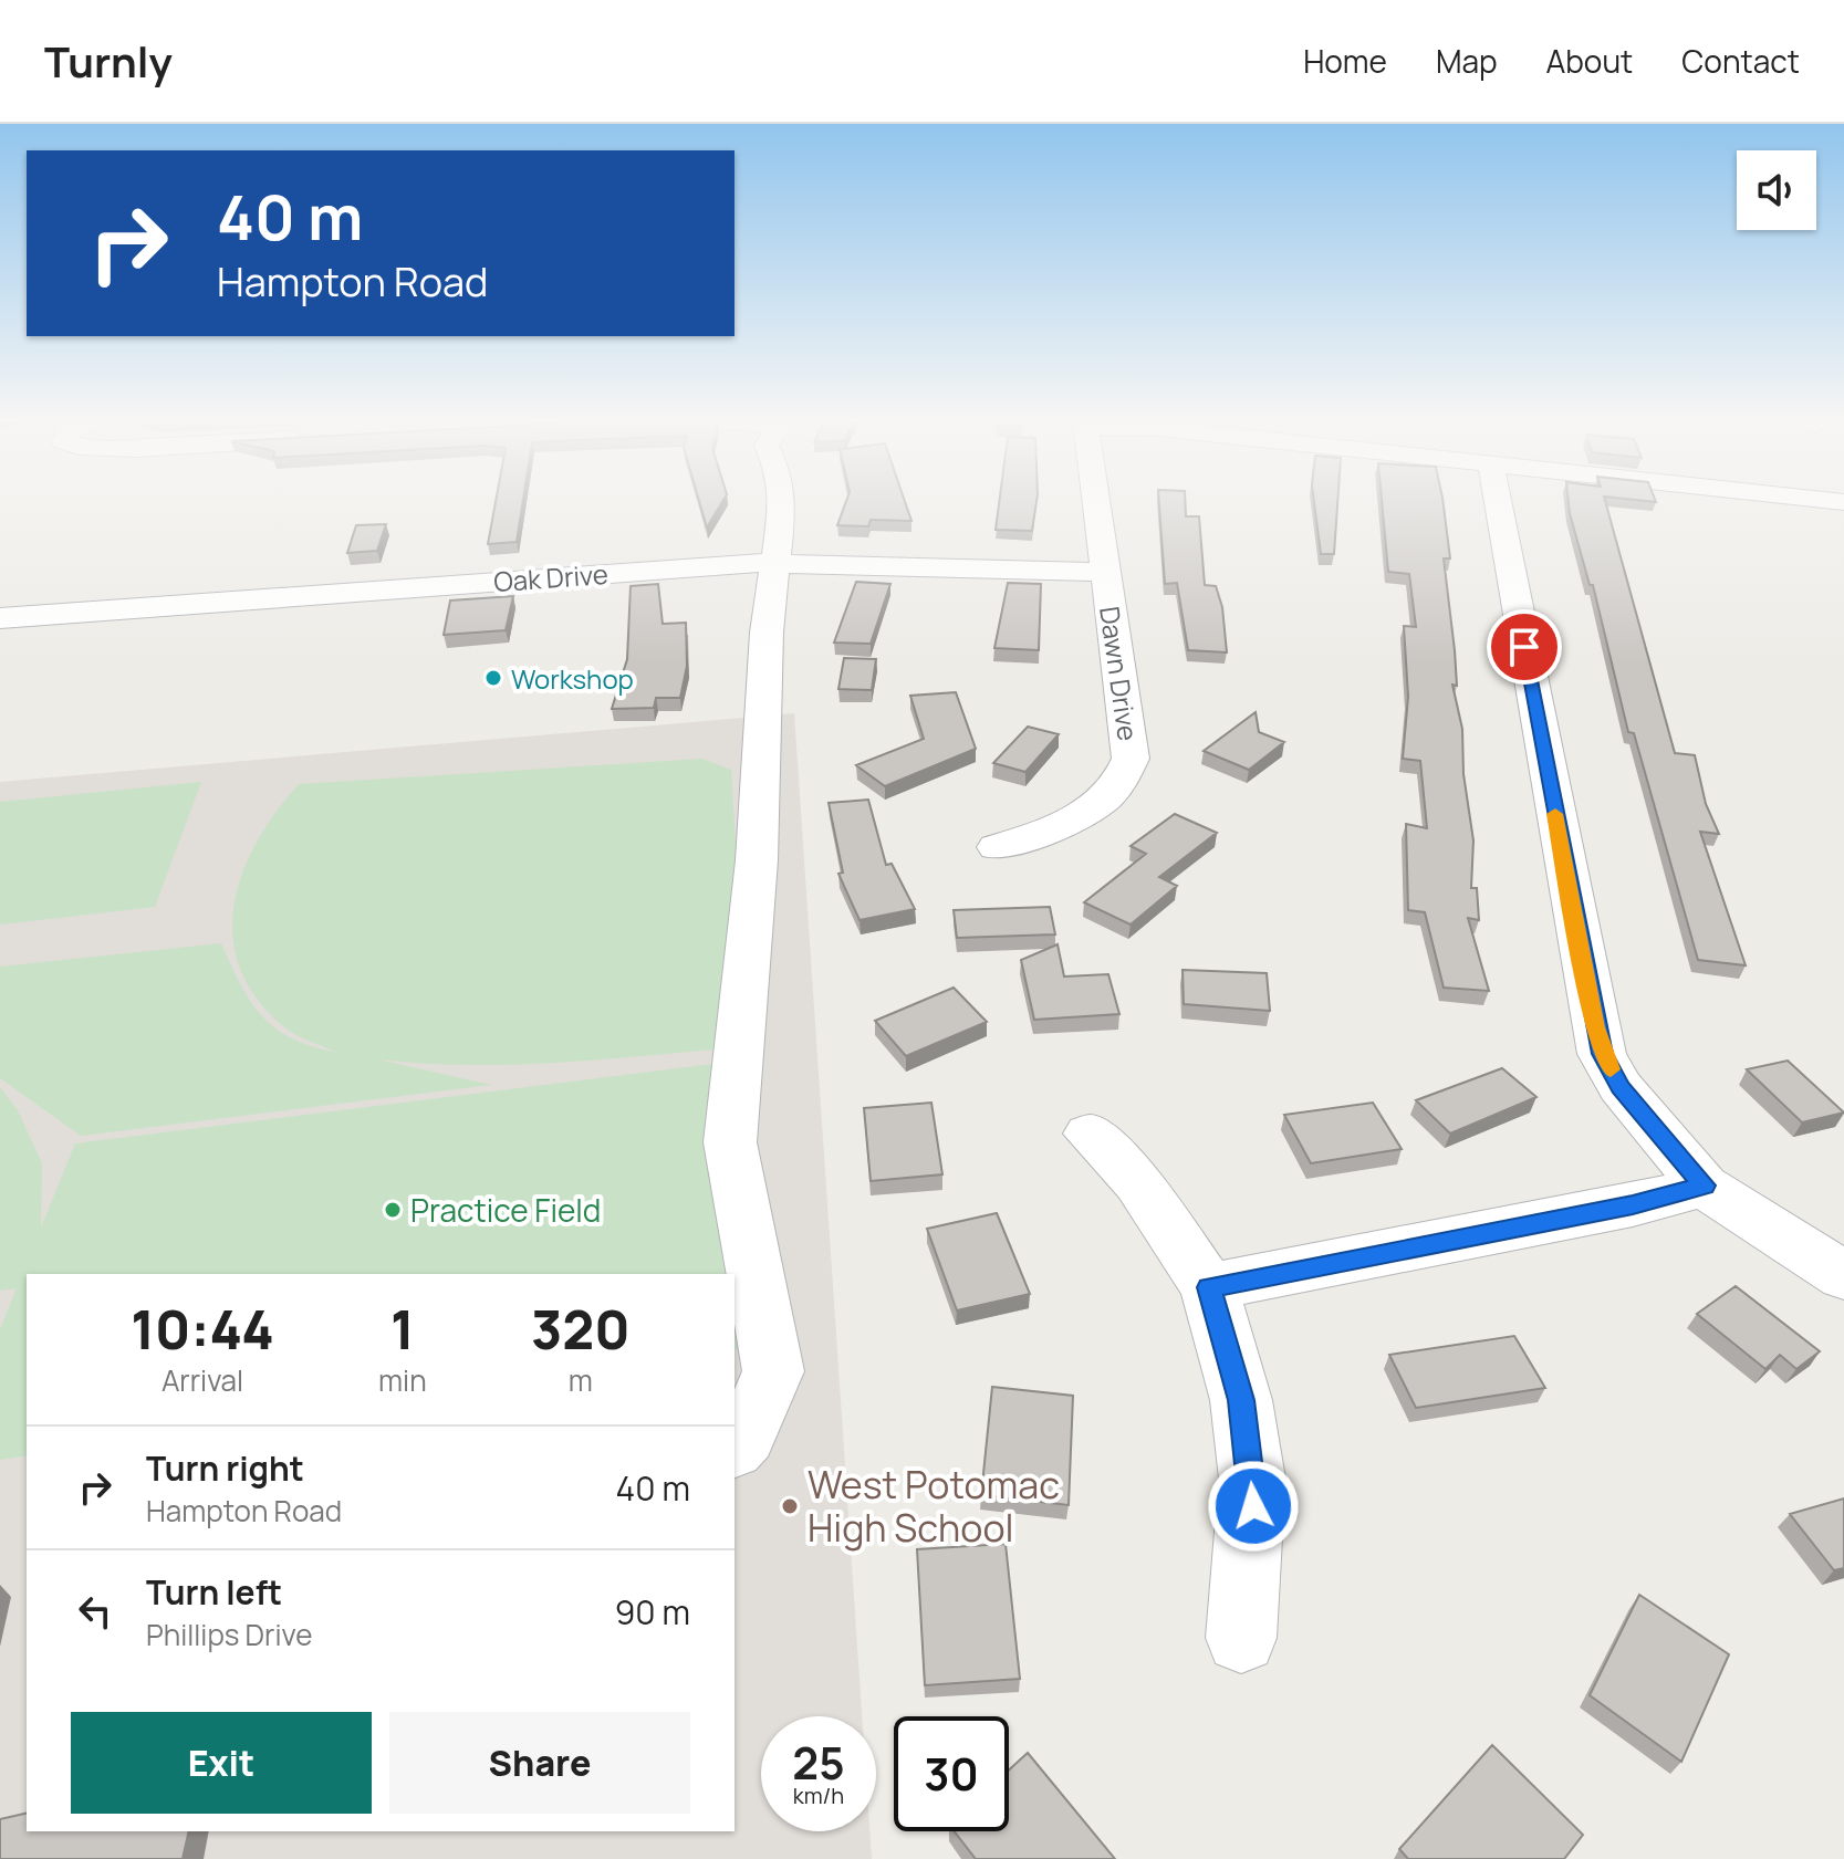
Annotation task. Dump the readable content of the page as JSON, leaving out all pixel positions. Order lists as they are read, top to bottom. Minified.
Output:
{"streets":{"street":["Oak Drive","Dawn Drive"]},"crossings":[["Oak Drive","Dawn Drive"]],"places":["Workshop","Practice Field","West Potomac High School"],"page":{"header":"Turnly","nav":["Home","Map","About","Contact"],"turn":["40 m","Hampton Road"],"eta":["10:44","Arrival","1","min","320","m"],"list":[{"name":"Turn right","note":"Hampton Road","value":"40 m"},{"name":"Turn left","note":"Phillips Drive","value":"90 m"}],"buttons":["Exit","Share"],"speed":"25 km/h","limit":"30"}}
